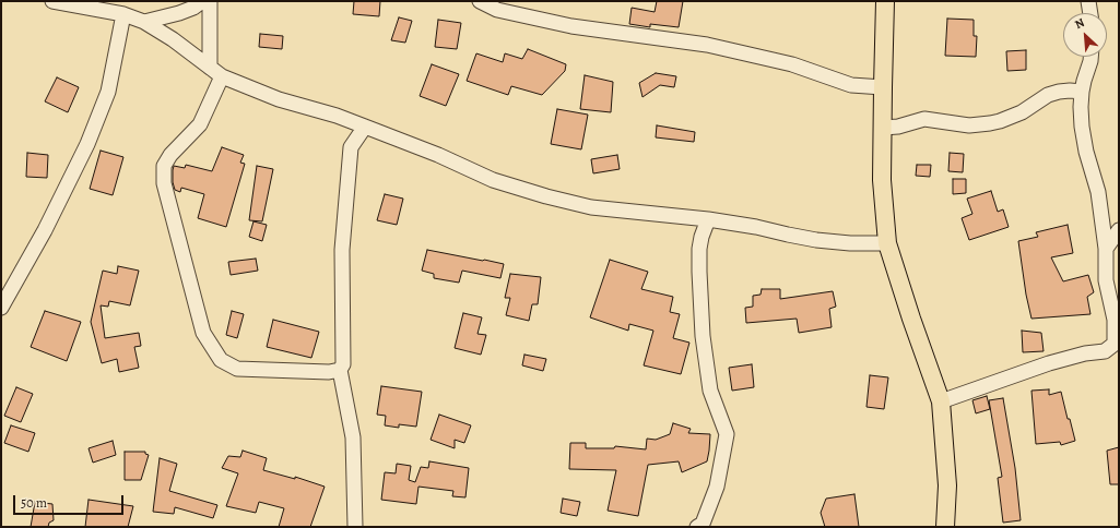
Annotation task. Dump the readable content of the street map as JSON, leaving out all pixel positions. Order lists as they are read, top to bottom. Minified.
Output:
{"scale_bar":"50 m","north":"top left"}
